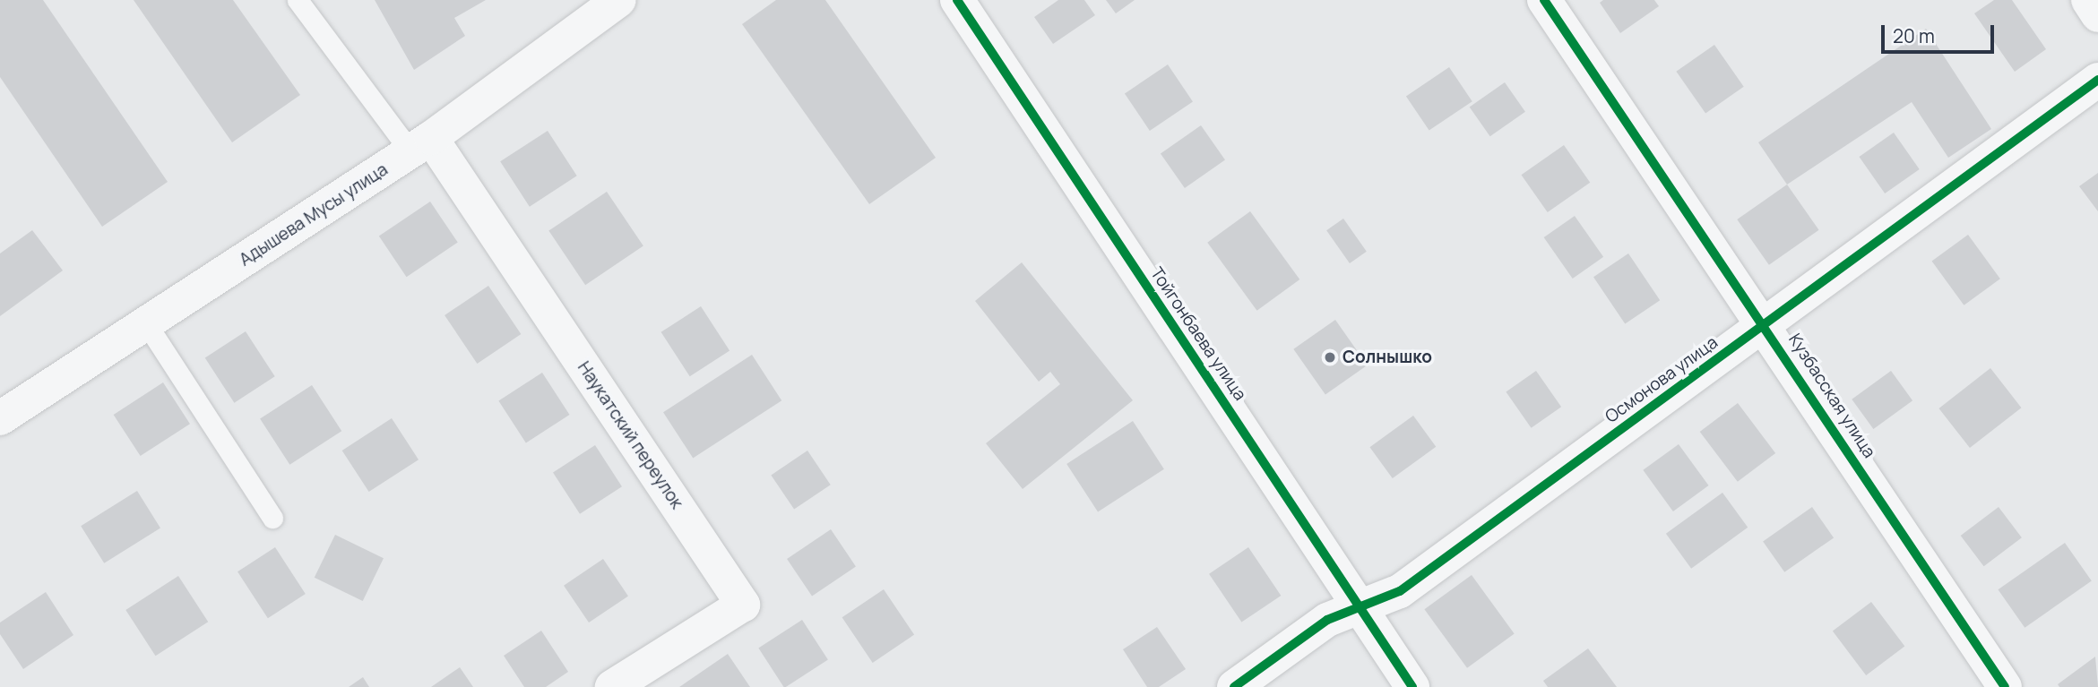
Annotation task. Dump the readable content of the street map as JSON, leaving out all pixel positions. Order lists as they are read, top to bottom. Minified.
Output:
{"streets":{"street":["Адышева Мусы улица","Тойгонбаева улица","Осмонова улица","Кузбасская улица","Наукатский переулок"]},"crossings":[["Адышева Мусы улица","Наукатский переулок"],["Тойгонбаева улица","Осмонова улица"],["Осмонова улица","Кузбасская улица"]],"places":["Солнышко"],"scale_bar":"20 m"}
